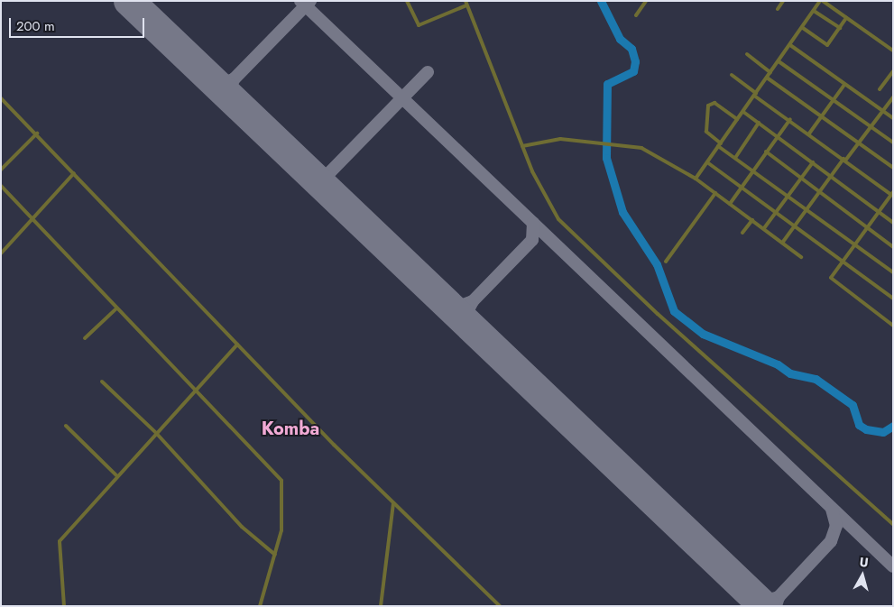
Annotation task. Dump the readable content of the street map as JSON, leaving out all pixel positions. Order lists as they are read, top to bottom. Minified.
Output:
{"districts":["Komba"],"scale_bar":"200 m","north":"top"}
